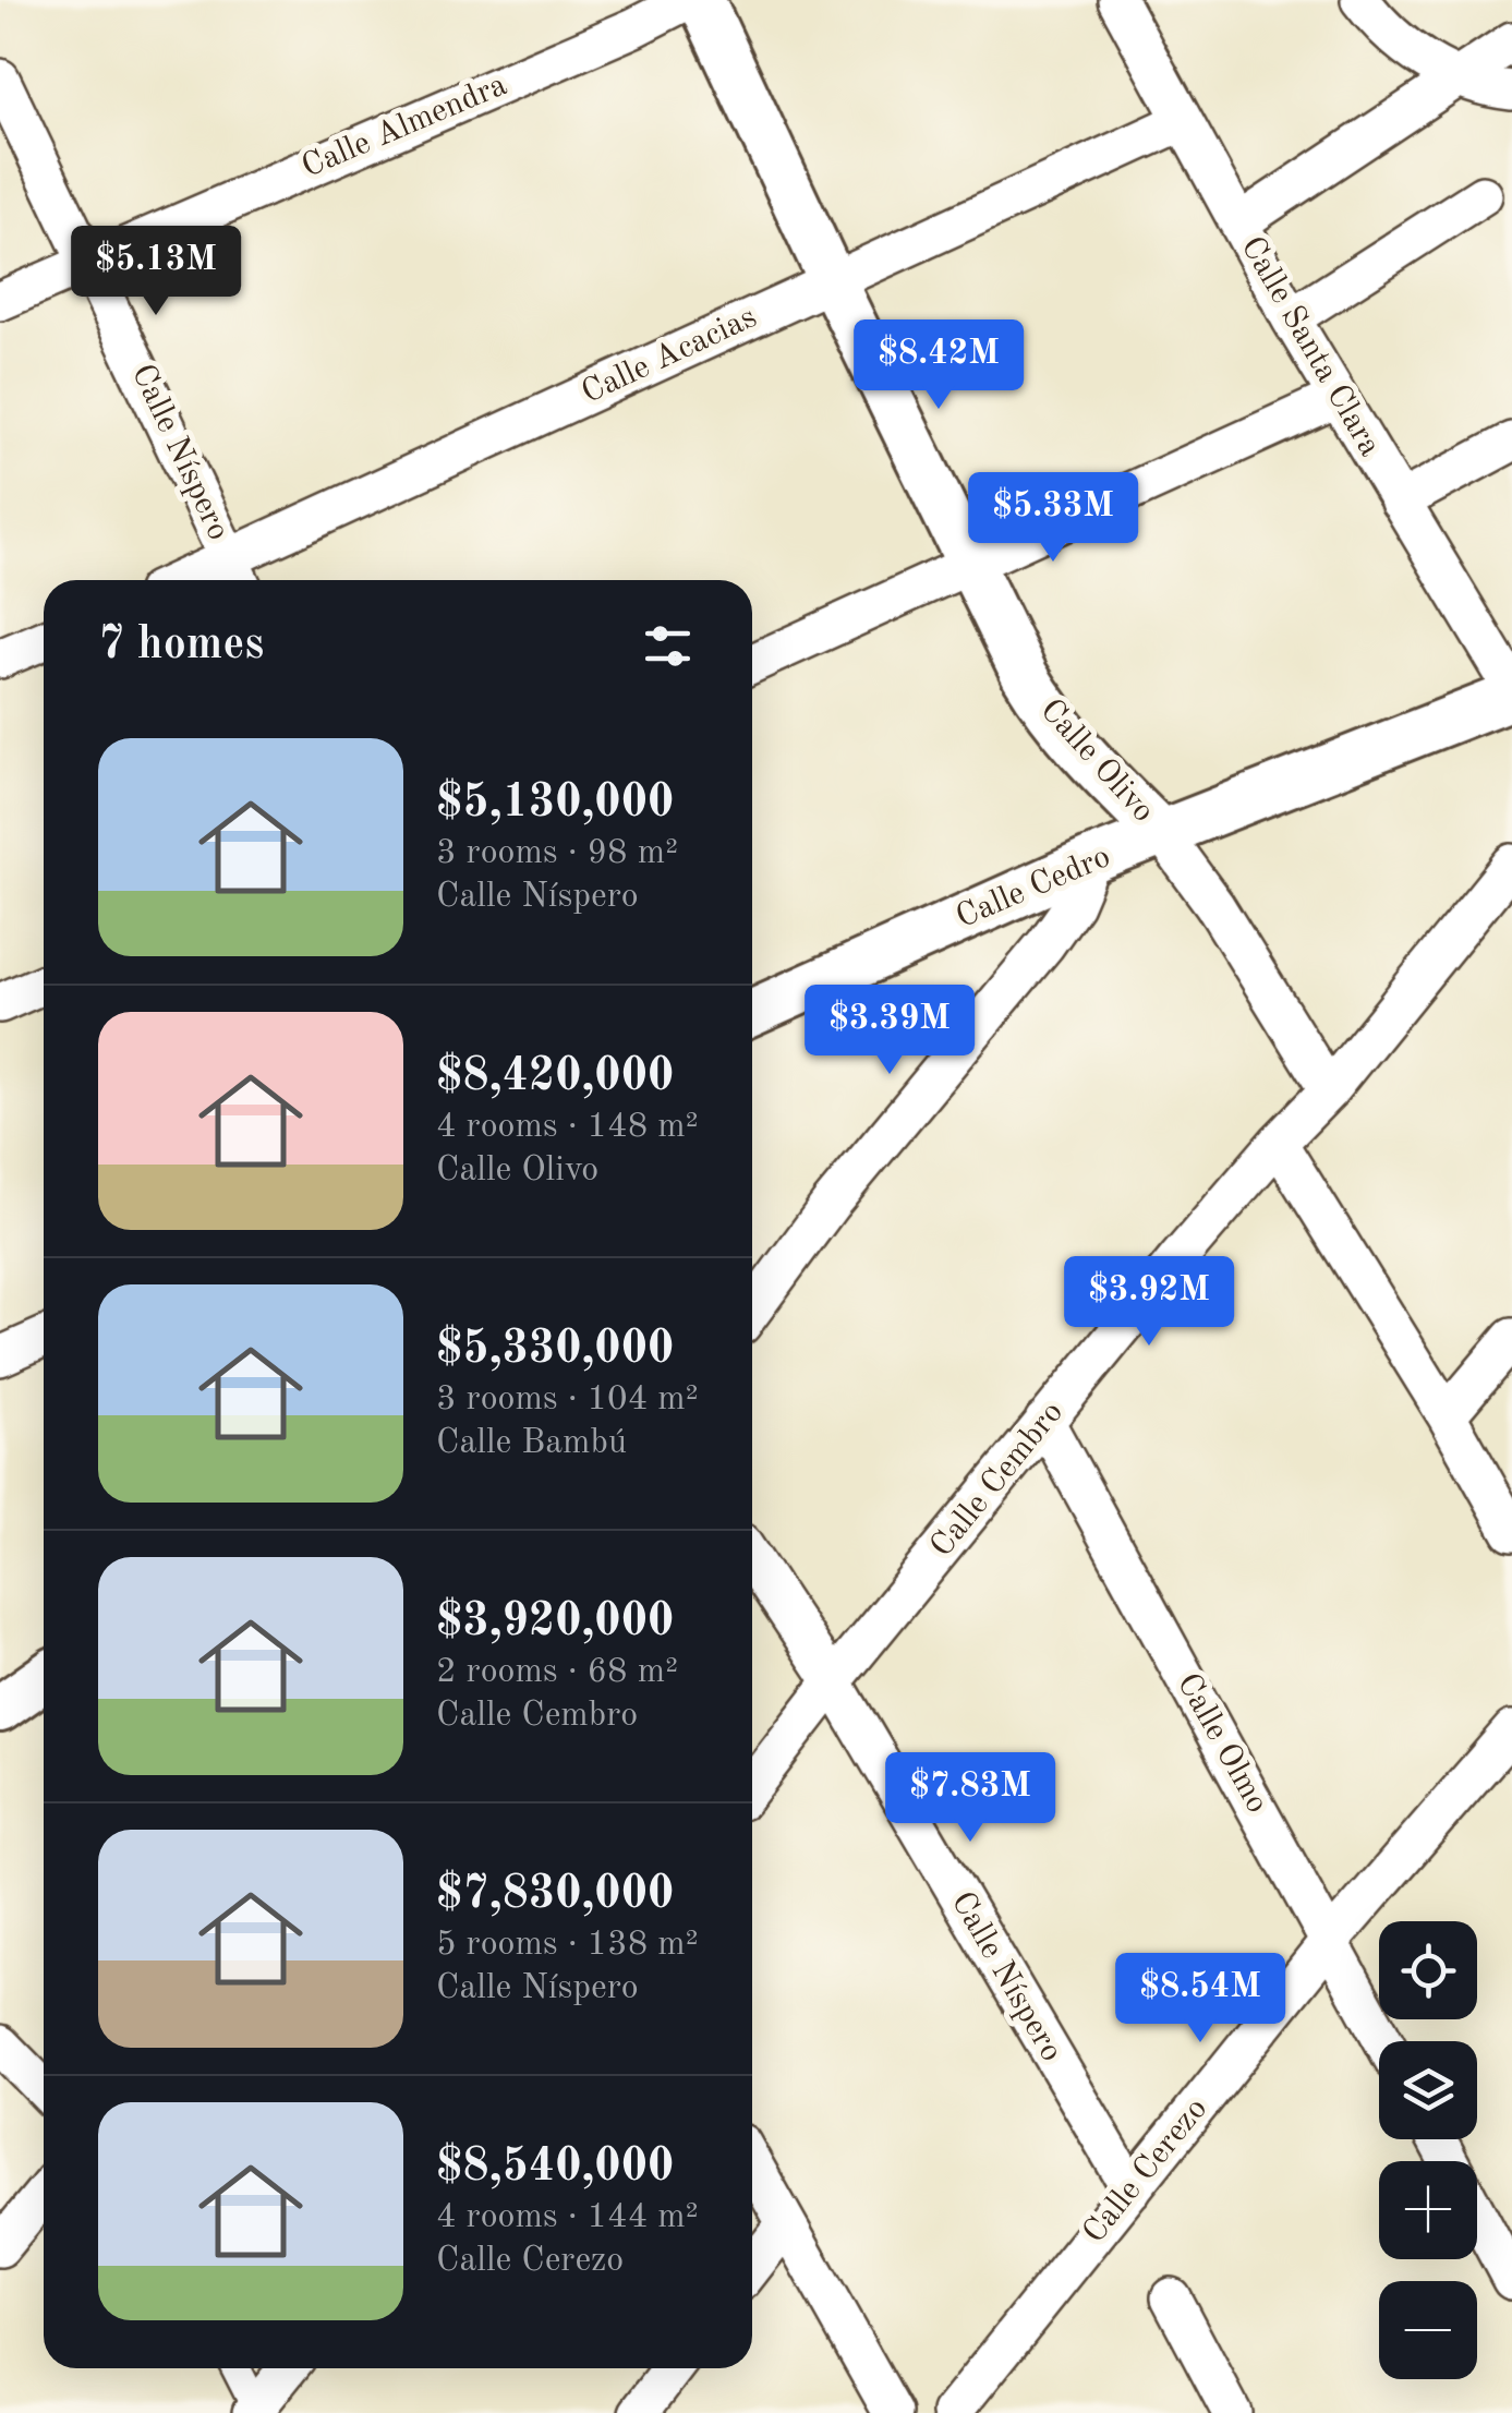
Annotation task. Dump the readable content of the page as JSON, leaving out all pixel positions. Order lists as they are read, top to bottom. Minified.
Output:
{"streets":{"street":["Calle Almendra","Calle Santa Clara","Calle Acacias","Calle Níspero","Calle Olivo","Calle Cedro","Calle Cembro","Calle Olmo","Calle Cerezo"]},"crossings":[["Calle Almendra","Calle Níspero"],["Calle Santa Clara","Calle Acacias"],["Calle Santa Clara","Calle Cedro"],["Calle Acacias","Calle Níspero"],["Calle Acacias","Calle Olivo"],["Calle Níspero","Calle Cembro"],["Calle Níspero","Calle Cerezo"],["Calle Olivo","Calle Cedro"],["Calle Olivo","Calle Cembro"],["Calle Cembro","Calle Olmo"],["Calle Olmo","Calle Cerezo"]],"page":{"price":["$5.13M","$8.42M","$5.33M","$3.39M","$3.92M","$7.83M","$8.54M"],"heading":"7 homes","list":[{"name":"$5,130,000","note":"3 rooms · 98 m² · Calle Níspero"},{"name":"$8,420,000","note":"4 rooms · 148 m² · Calle Olivo"},{"name":"$5,330,000","note":"3 rooms · 104 m² · Calle Bambú"},{"name":"$3,920,000","note":"2 rooms · 68 m² · Calle Cembro"},{"name":"$7,830,000","note":"5 rooms · 138 m² · Calle Níspero"},{"name":"$8,540,000","note":"4 rooms · 144 m² · Calle Cerezo"}],"map_buttons":["+","−"]}}
